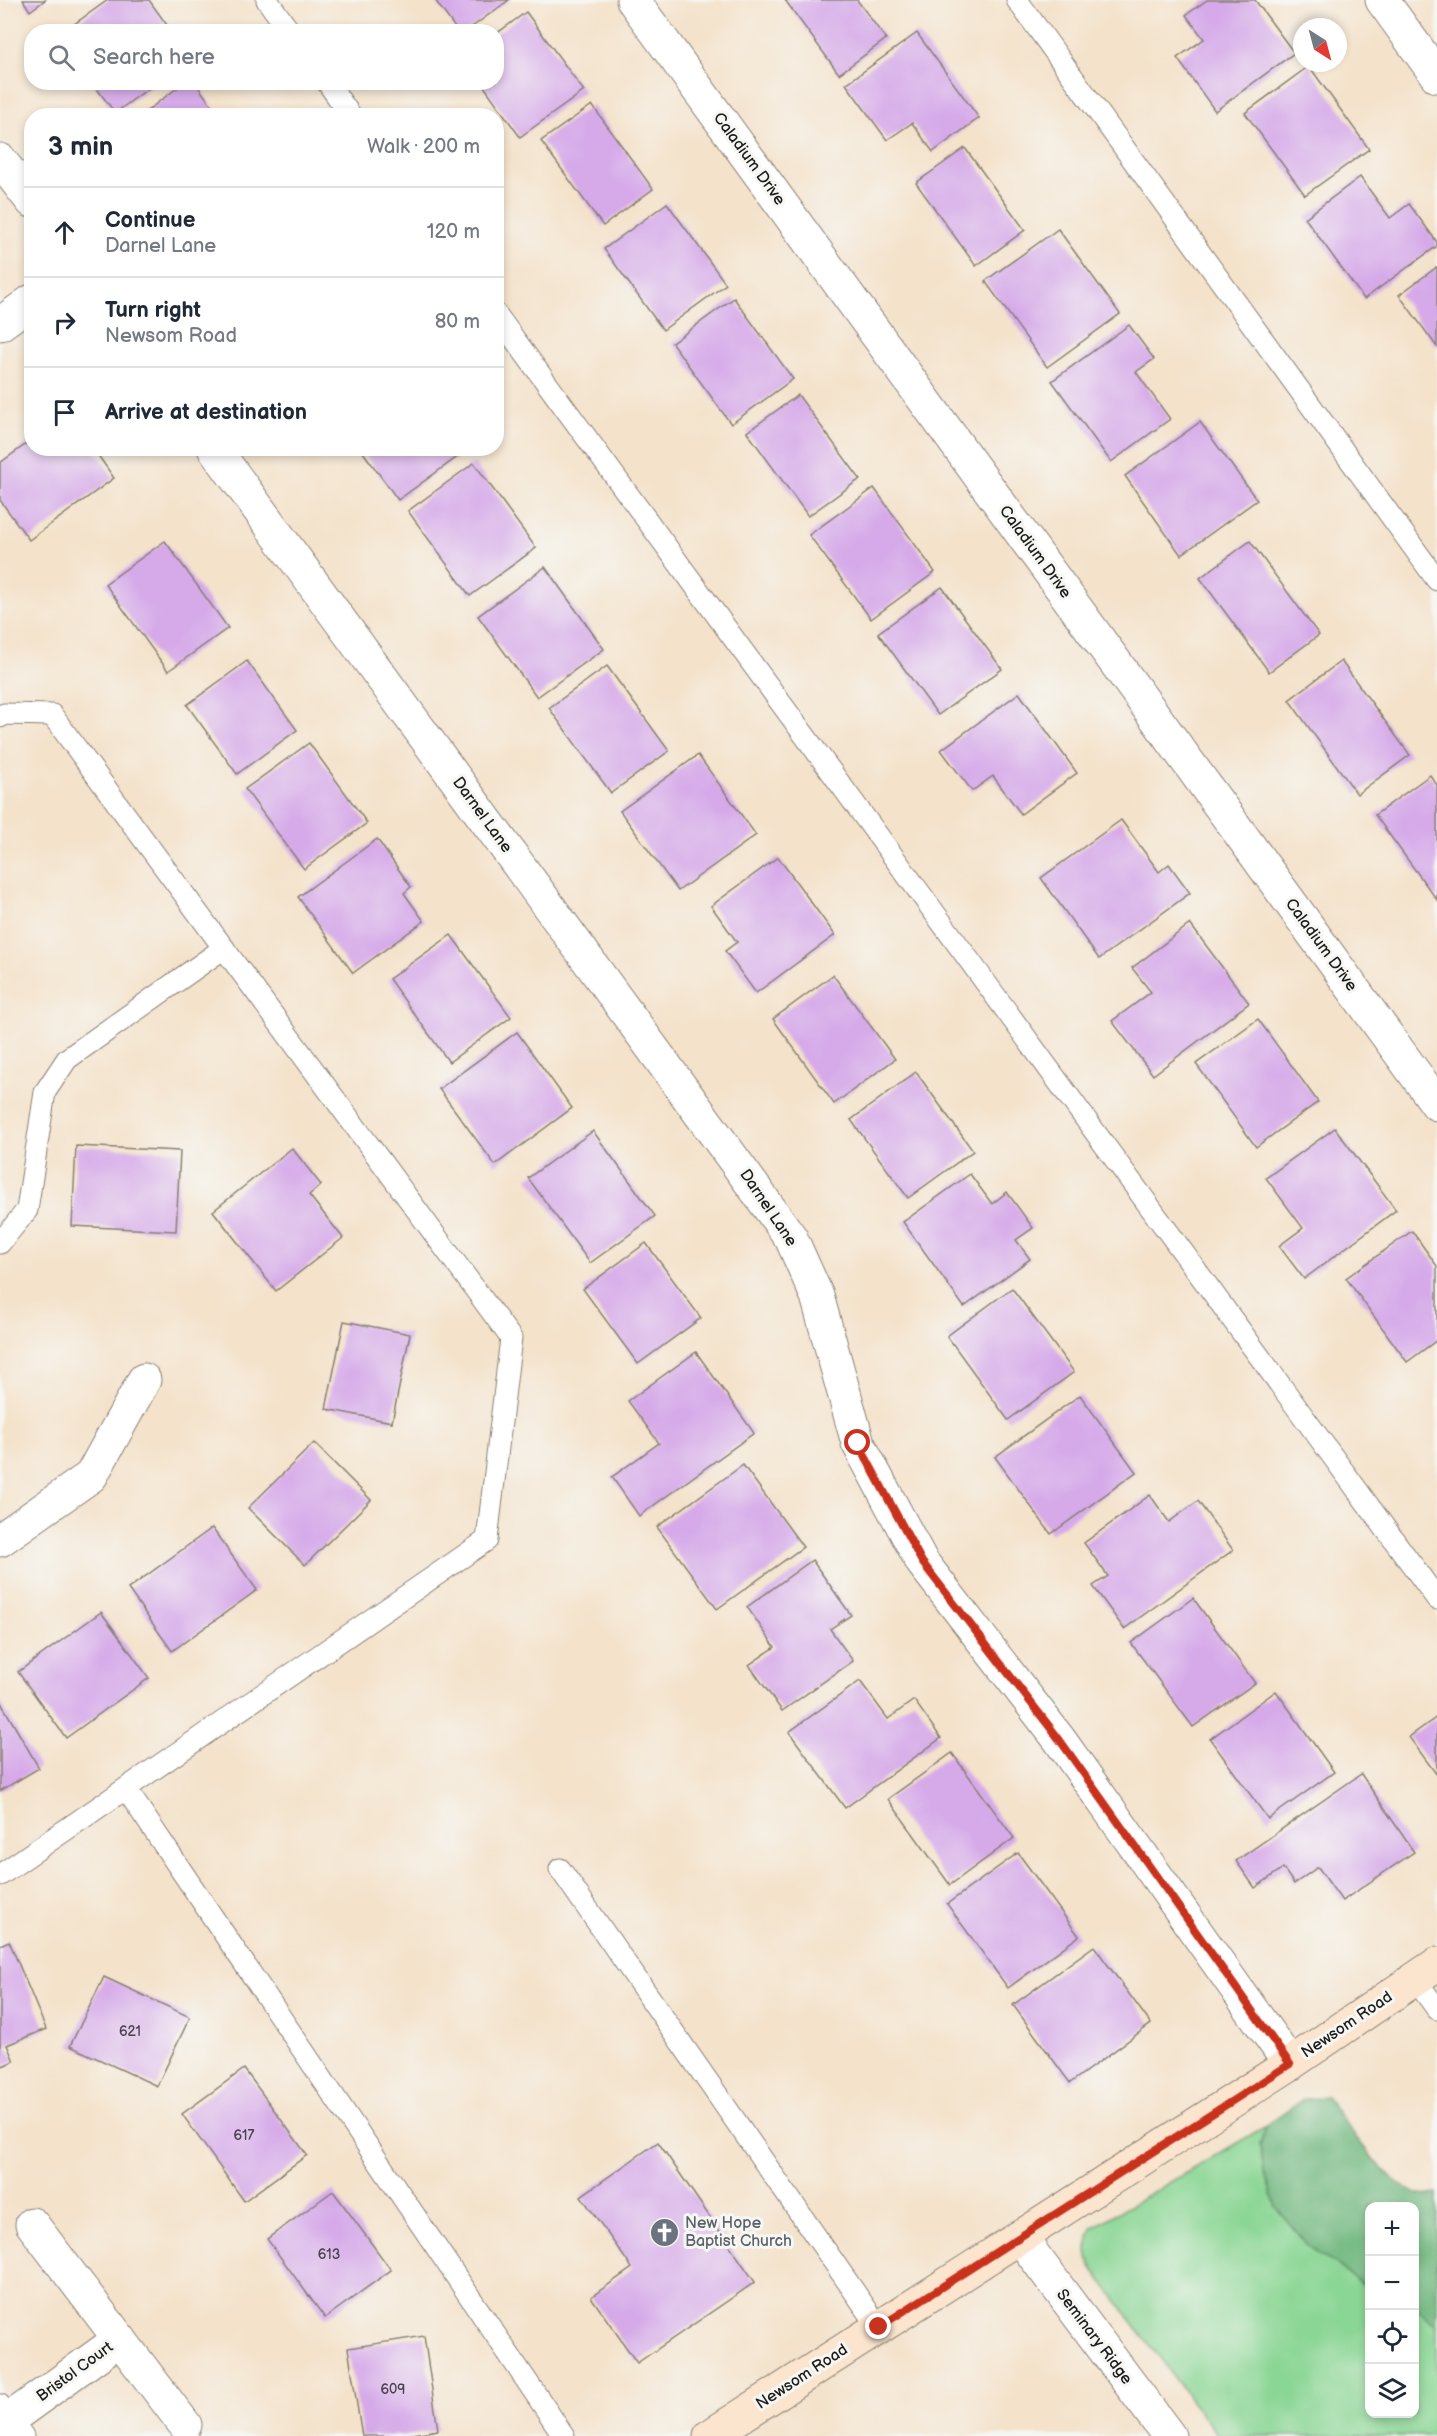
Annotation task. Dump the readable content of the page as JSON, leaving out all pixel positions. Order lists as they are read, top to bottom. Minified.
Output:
{"streets":{"street":["Caladium Drive","Darnel Lane","Newsom Road","Seminary Ridge","Bristol Court"]},"crossings":[["Darnel Lane","Newsom Road"],["Newsom Road","Seminary Ridge"]],"places":{"church":["New Hope Baptist Church"]},"house_numbers":["621","617","613","609"],"north":"bottom right","page":{"search":"Search here","heading":["3 min","Walk · 200 m"],"list":[["Continue","Darnel Lane","120 m"],["Turn right","Newsom Road","80 m"],"Arrive at destination"],"map_buttons":["+","−"]}}
